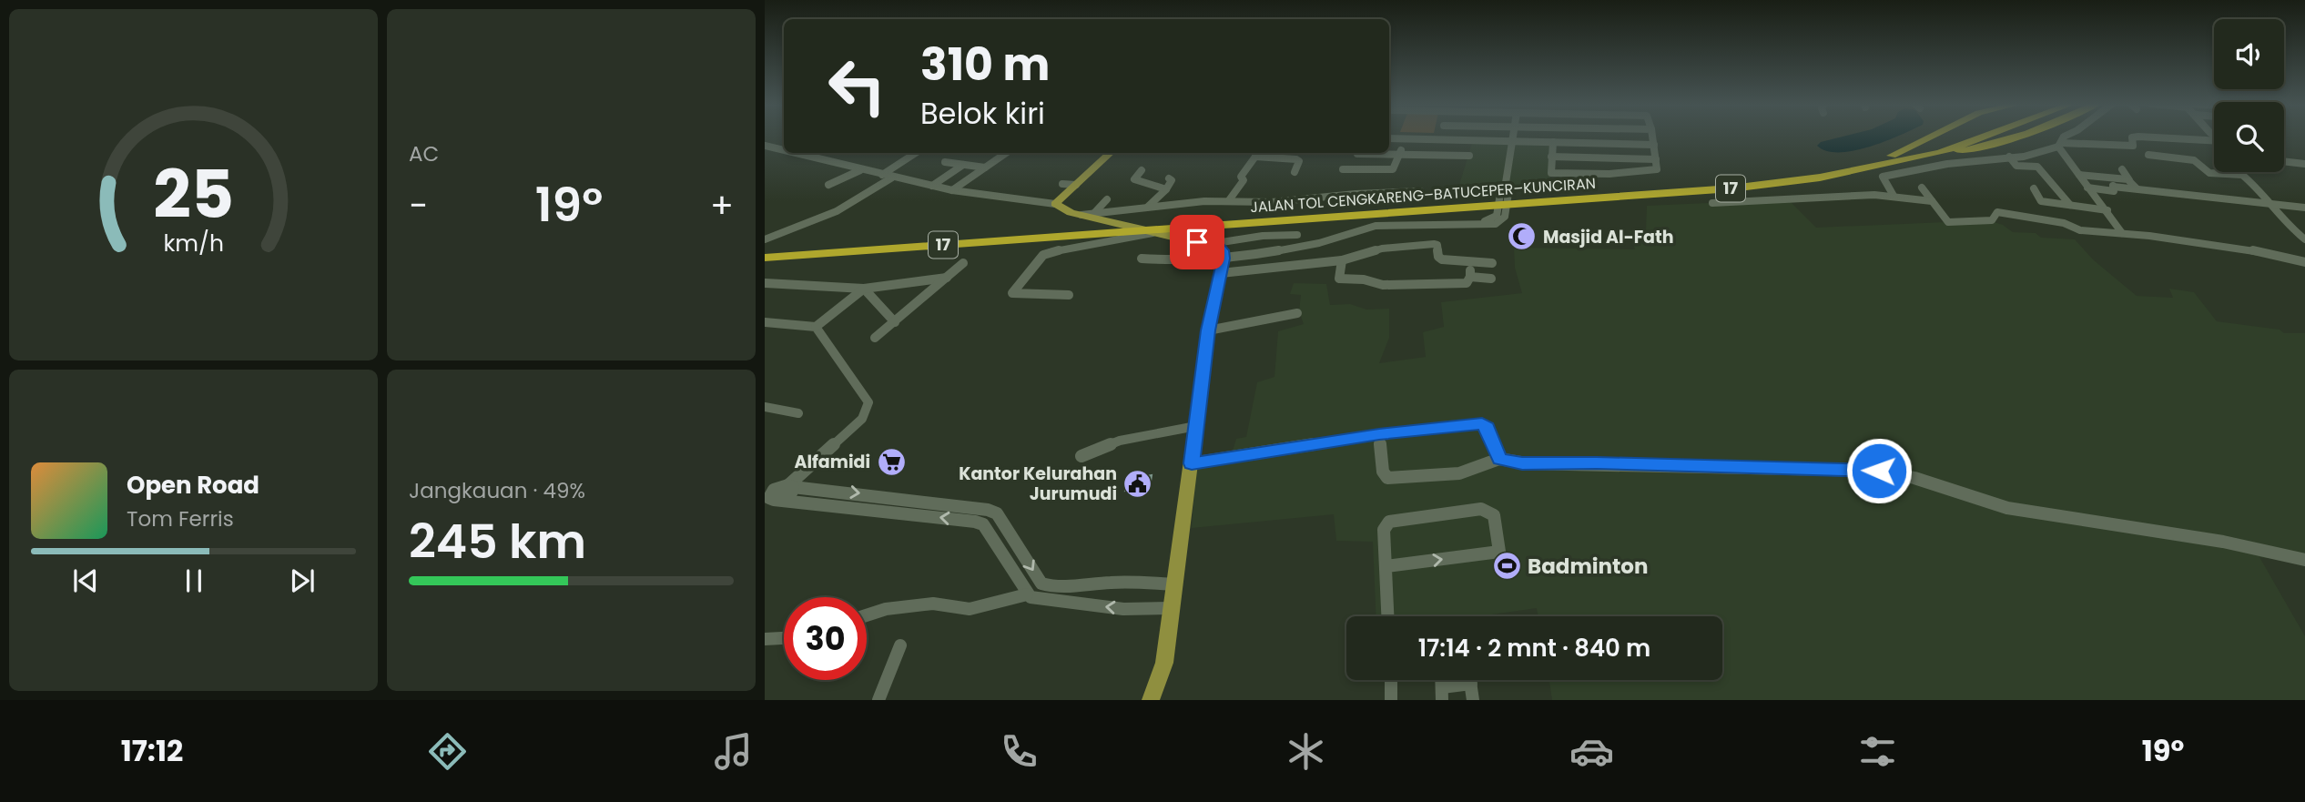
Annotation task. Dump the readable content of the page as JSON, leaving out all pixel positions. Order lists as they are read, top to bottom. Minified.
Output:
{"streets":{"highway":["17","JALAN TOL CENGKARENG–BATUCEPER–KUNCIRAN"]},"places":{"mosque":["Masjid Al-Fath"],"supermarket":["Alfamidi"],"public building":["Kantor Kelurahan Jurumudi"],"sports":["Badminton"]},"page":{"tile":["AC",["Jangkauan · 49%","245 km"]],"turn":["310 m","Belok kiri"],"heat":["−","19°","+"],"song":["Open Road","Tom Ferris"],"limit":"30","trip":"17:14 · 2 mnt · 840 m","tabs":["17:12","19°"],"gauge":["25","km/h"]}}
